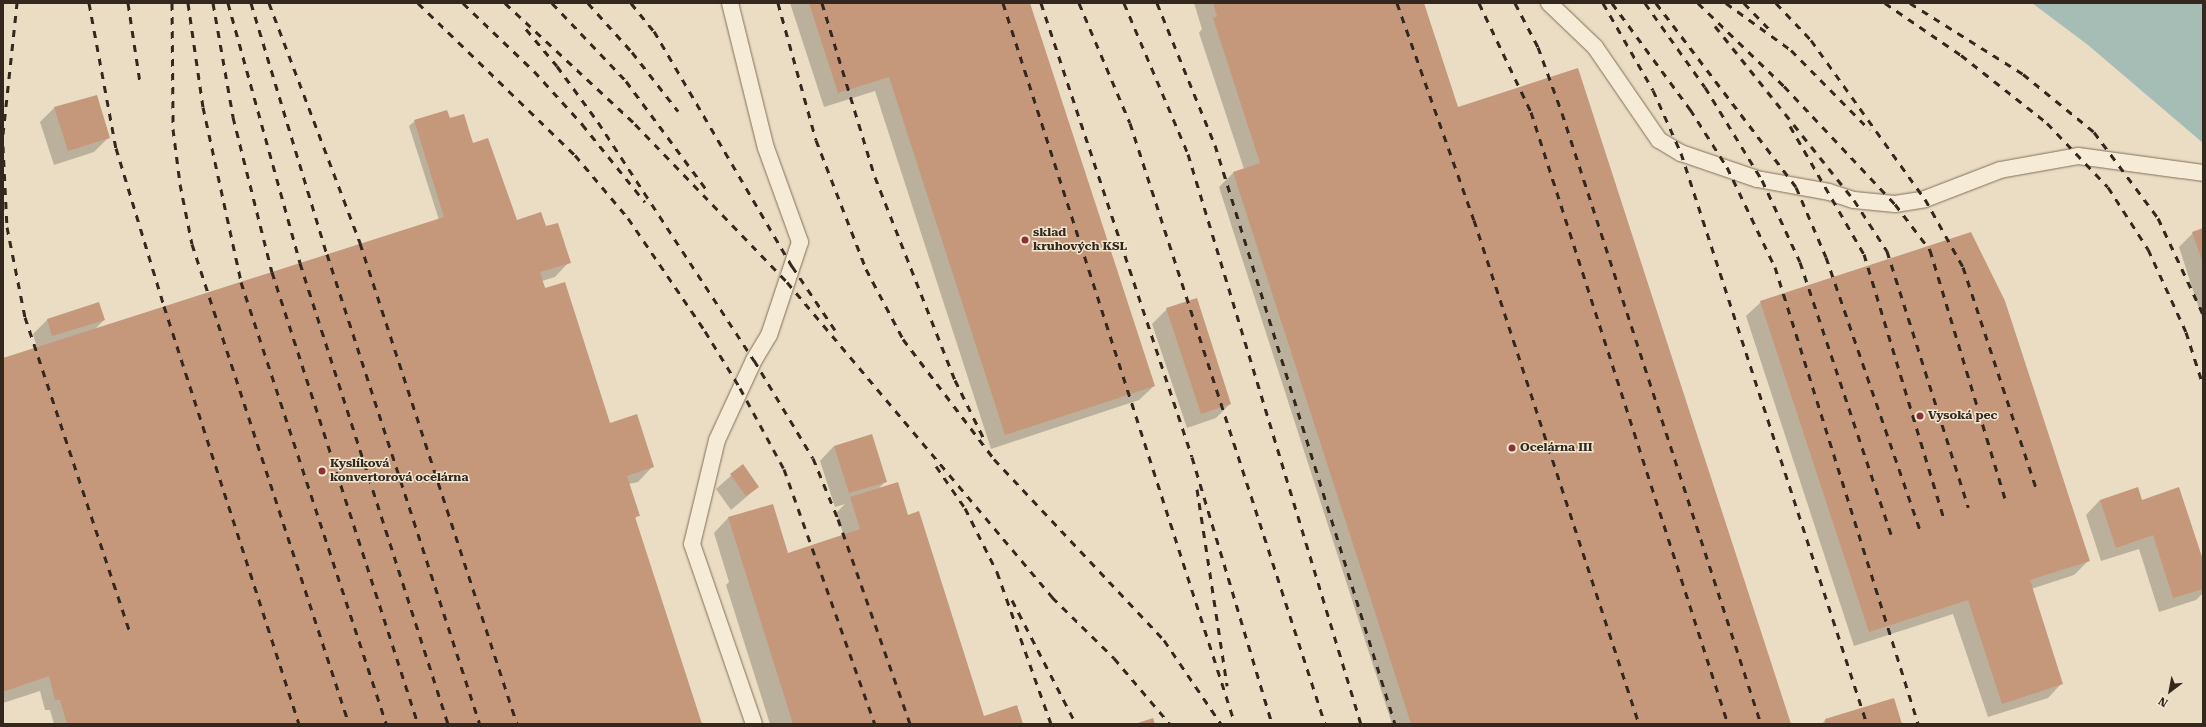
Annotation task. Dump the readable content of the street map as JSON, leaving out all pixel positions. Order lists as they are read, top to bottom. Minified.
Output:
{"places":["sklad kruhových KSL","Vysoká pec","Ocelárna III","Kyslíková konvertorová ocelárna"],"north":"bottom left"}
